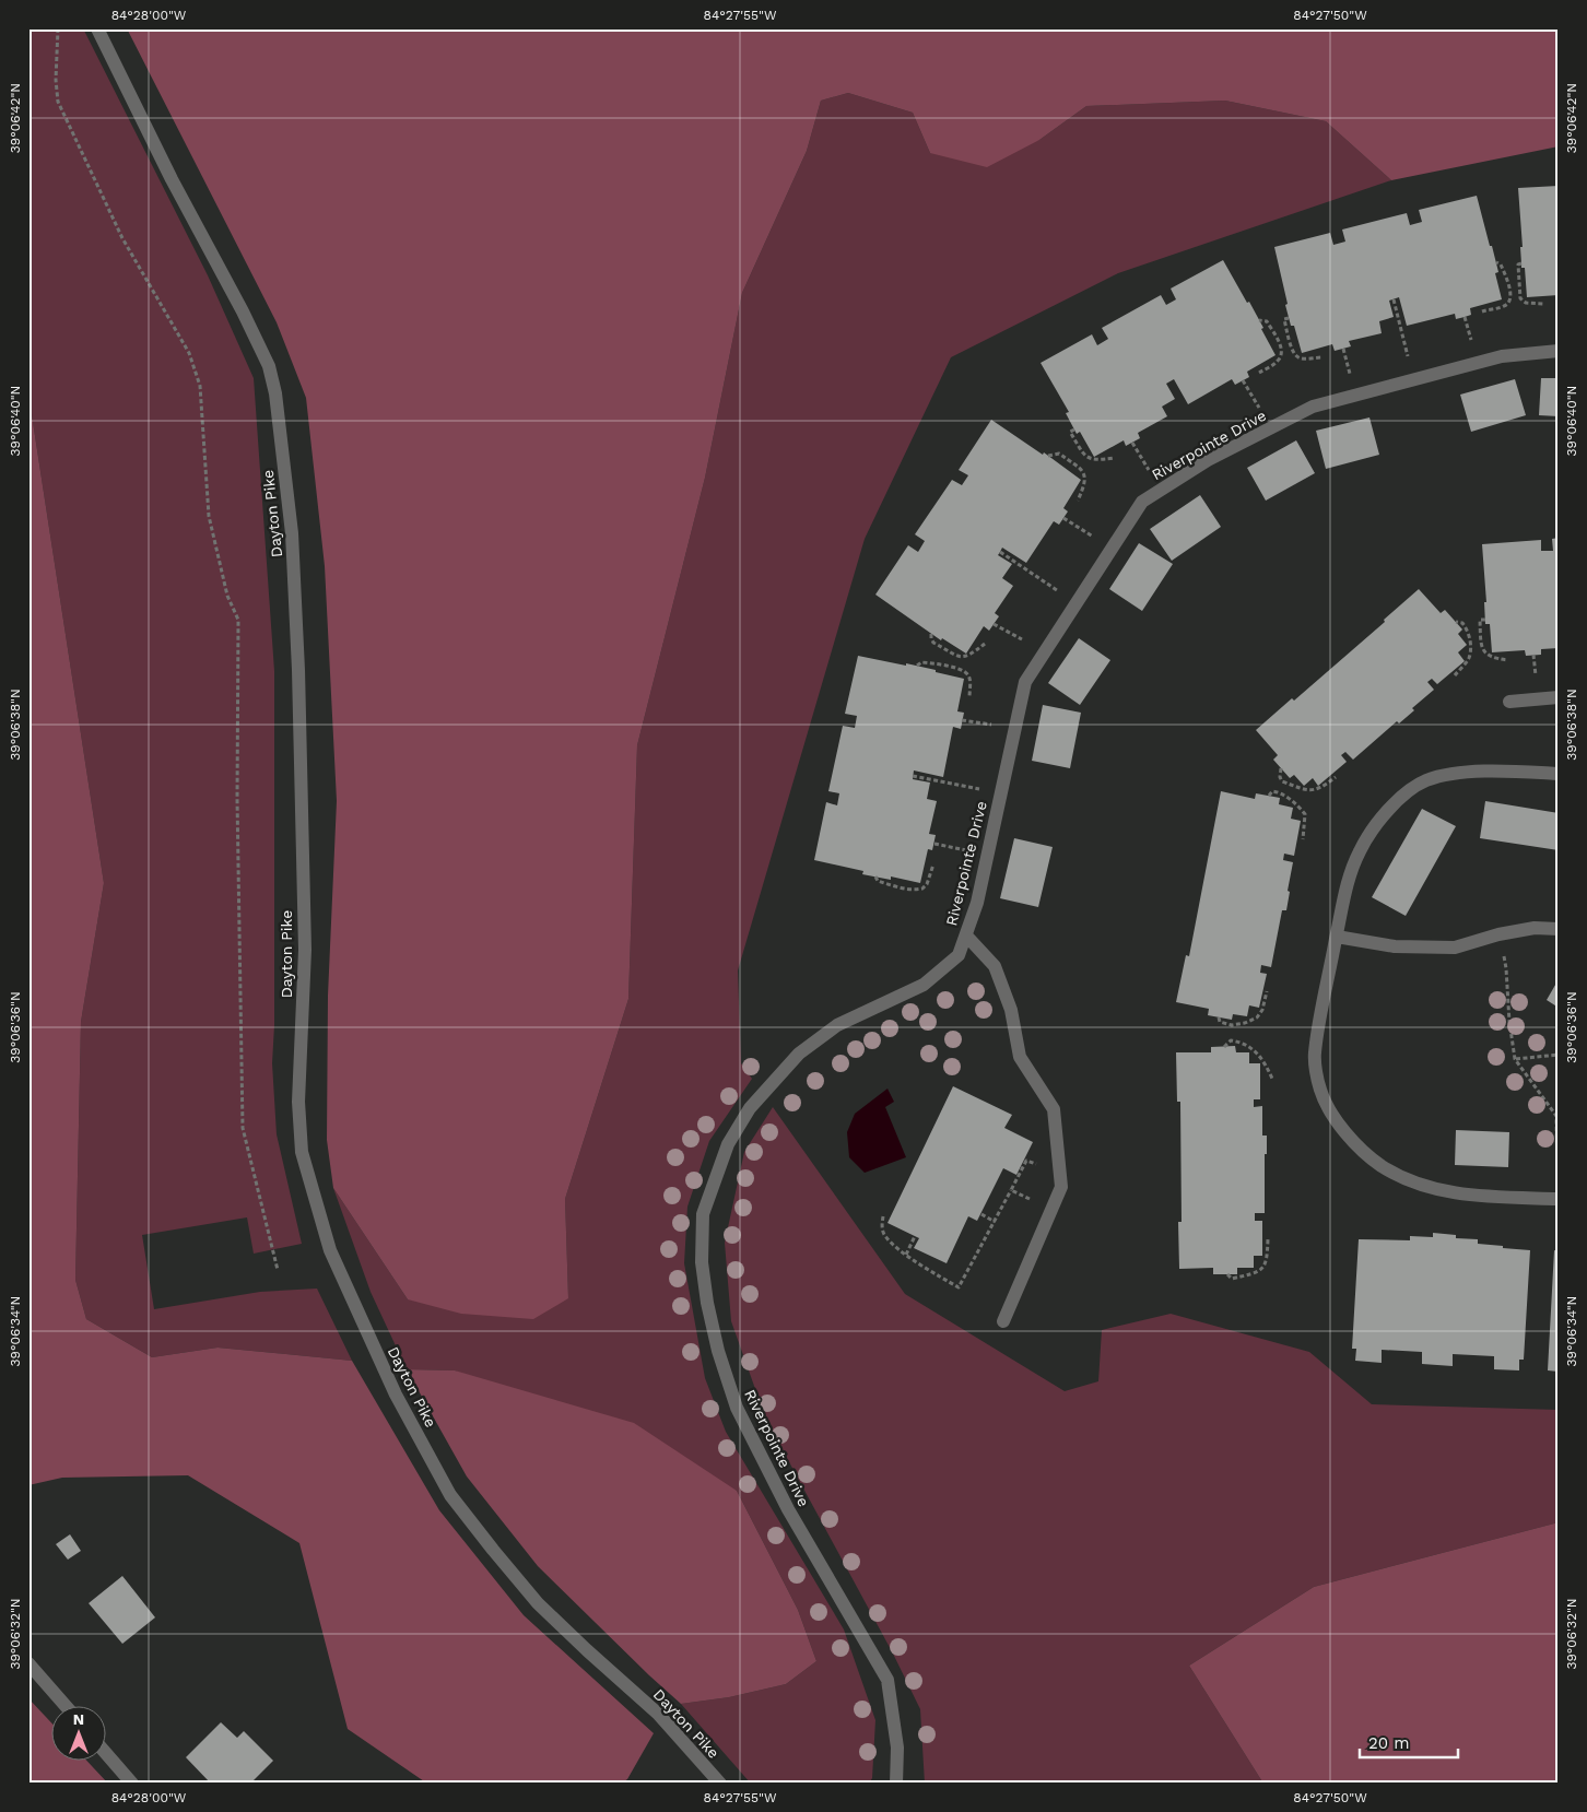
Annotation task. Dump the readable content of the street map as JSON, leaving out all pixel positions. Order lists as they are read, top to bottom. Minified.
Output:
{"streets":{"street":["Riverpointe Drive","Dayton Pike"]},"scale_bar":"20 m","north":"top","coordinates":["84°28'00\"W","84°27'55\"W","84°27'50\"W","39°06'42\"N","39°06'40\"N","39°06'38\"N","39°06'36\"N","39°06'34\"N","39°06'32\"N"]}
